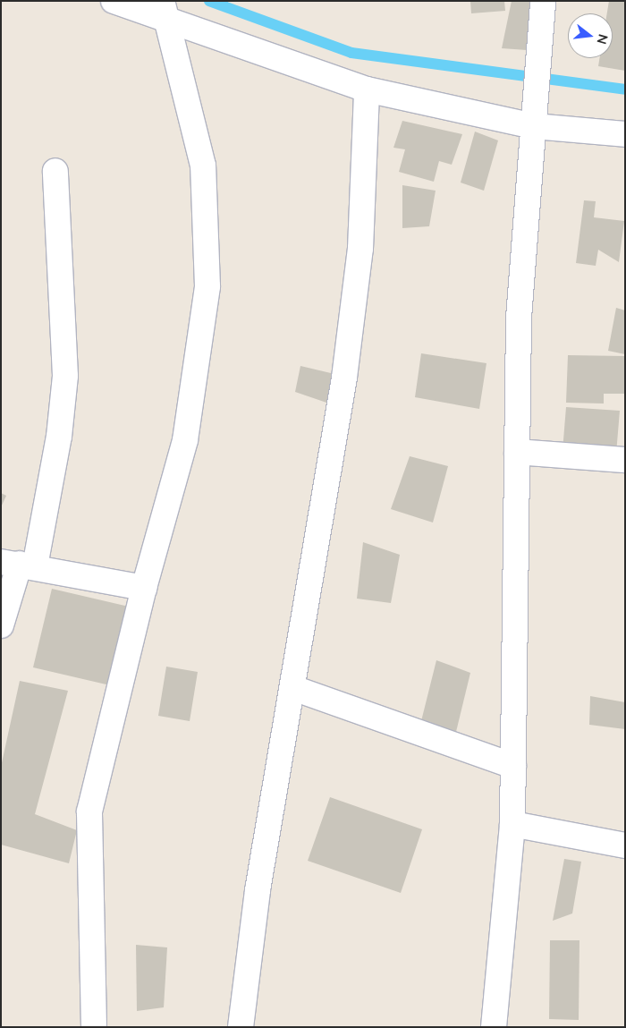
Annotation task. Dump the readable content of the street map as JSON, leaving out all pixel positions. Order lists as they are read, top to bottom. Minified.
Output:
{"north":"right"}
